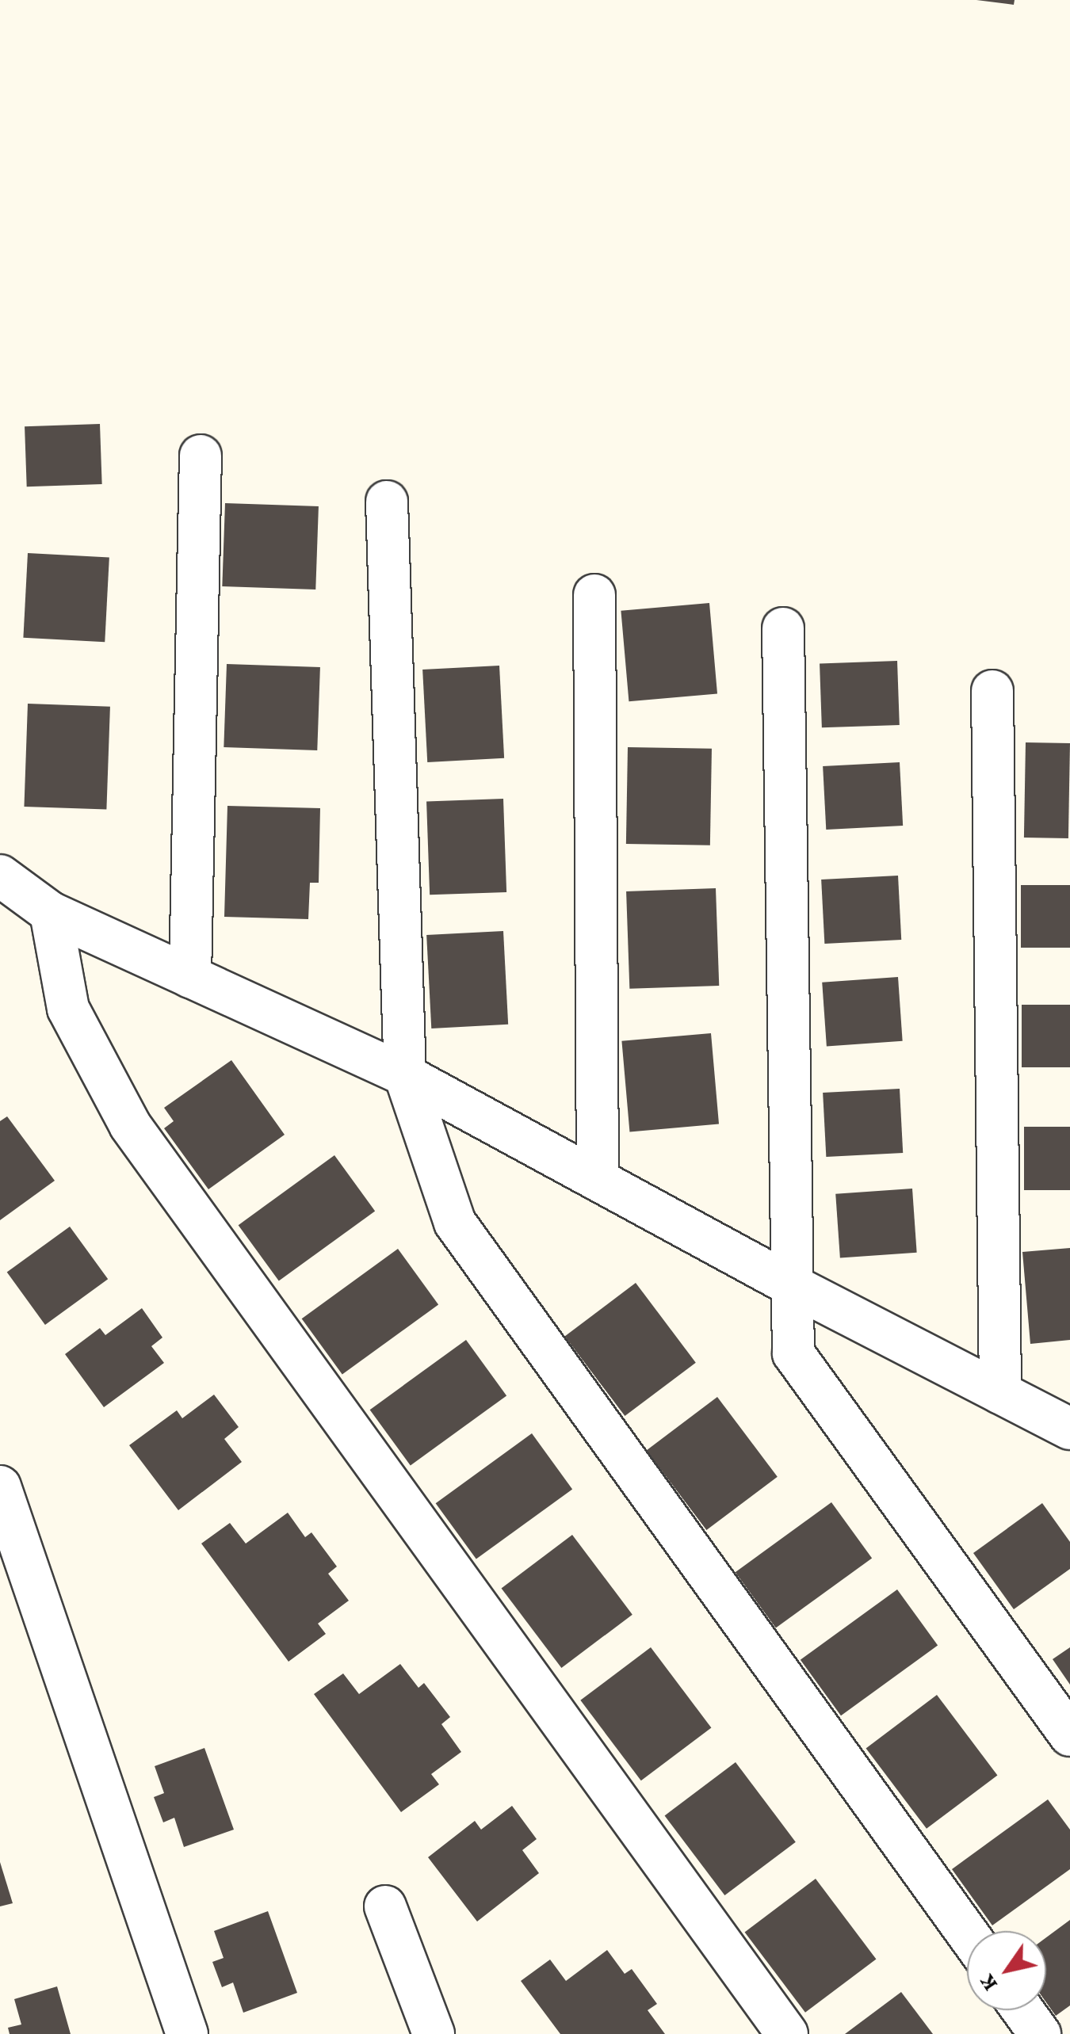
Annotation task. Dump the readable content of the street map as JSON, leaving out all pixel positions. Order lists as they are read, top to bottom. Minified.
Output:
{"north":"bottom left"}
